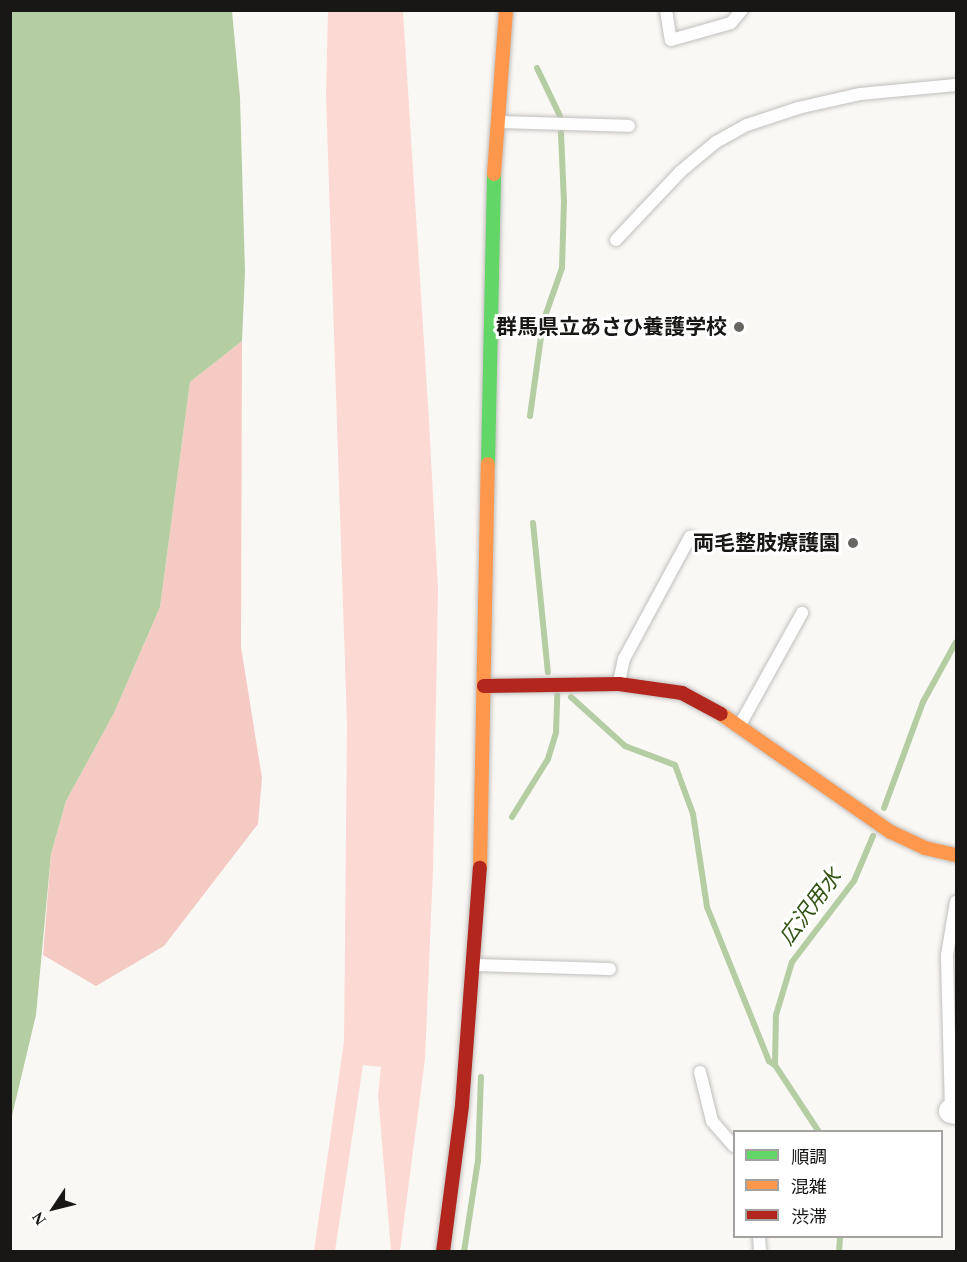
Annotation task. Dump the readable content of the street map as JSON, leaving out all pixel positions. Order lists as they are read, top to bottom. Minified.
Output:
{"water":["広沢用水"],"places":["群馬県立あさひ養護学校","両毛整肢療護園"],"legend":["順調","混雑","渋滞"],"north":"bottom left"}
